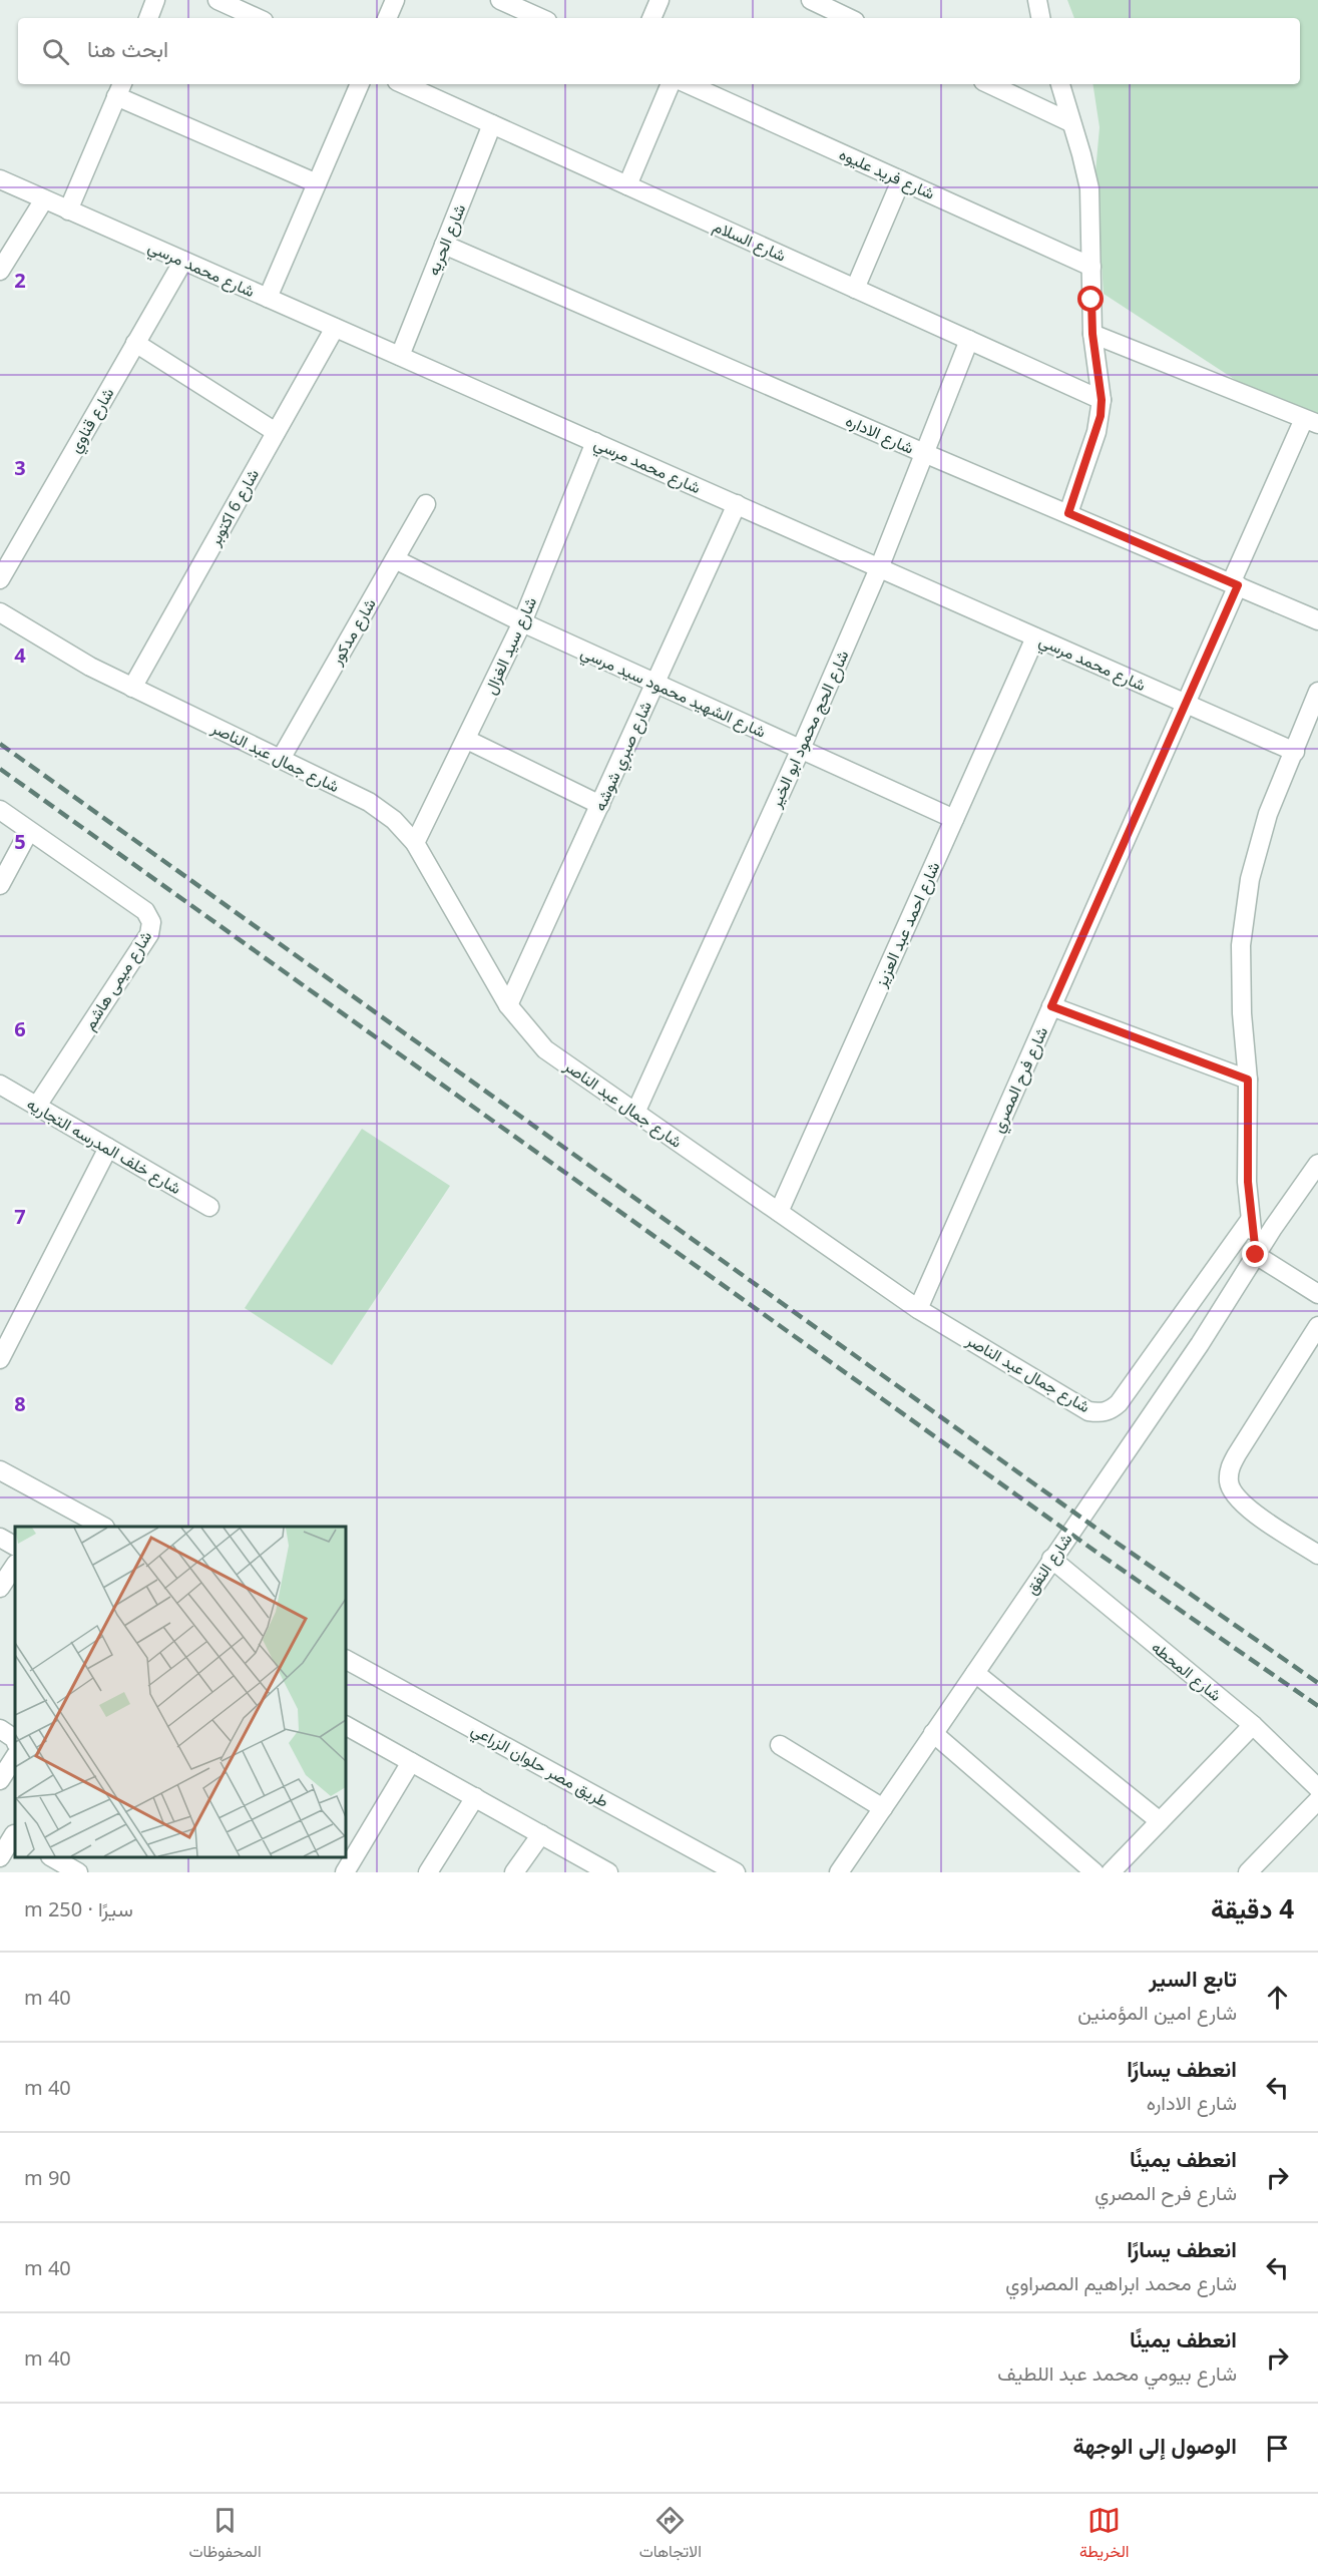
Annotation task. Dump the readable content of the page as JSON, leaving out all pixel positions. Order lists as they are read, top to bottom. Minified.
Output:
{"streets":{"street":["شارع فريد عليوه","شارع الحريه","شارع السلام","شارع محمد مرسي","شارع قناوي","شارع الاداره","شارع 6 اكتوبر","شارع مدكور","شارع سيد الغزال","شارع الشهيد محمود سيد مرسي","شارع الحج محمود ابو الخير","شارع صبري شوشه","شارع جمال عبد الناصر","شارع احمد عبد العزيز","شارع ميمى هاشم","شارع فرح المصري","شارع خلف المدرسه التجاريه","شارع النفق","شارع المحطه","طريق مصر حلوان الزراعي"]},"crossings":[["شارع الحريه","شارع السلام"],["شارع الحريه","شارع محمد مرسي"],["شارع الحريه","شارع الاداره"],["شارع السلام","شارع الحج محمود ابو الخير"],["شارع محمد مرسي","شارع قناوي"],["شارع محمد مرسي","شارع 6 اكتوبر"],["شارع محمد مرسي","شارع سيد الغزال"],["شارع محمد مرسي","شارع الحج محمود ابو الخير"],["شارع محمد مرسي","شارع صبري شوشه"],["شارع محمد مرسي","شارع احمد عبد العزيز"],["شارع محمد مرسي","شارع فرح المصري"],["شارع الاداره","شارع الحج محمود ابو الخير"],["شارع الاداره","شارع فرح المصري"],["شارع 6 اكتوبر","شارع جمال عبد الناصر"],["شارع مدكور","شارع الشهيد محمود سيد مرسي"],["شارع مدكور","شارع جمال عبد الناصر"],["شارع سيد الغزال","شارع الشهيد محمود سيد مرسي"],["شارع سيد الغزال","شارع جمال عبد الناصر"],["شارع الشهيد محمود سيد مرسي","شارع الحج محمود ابو الخير"],["شارع الشهيد محمود سيد مرسي","شارع صبري شوشه"],["شارع الشهيد محمود سيد مرسي","شارع احمد عبد العزيز"],["شارع الحج محمود ابو الخير","شارع جمال عبد الناصر"],["شارع صبري شوشه","شارع جمال عبد الناصر"],["شارع جمال عبد الناصر","شارع احمد عبد العزيز"],["شارع جمال عبد الناصر","شارع فرح المصري"],["شارع ميمى هاشم","شارع خلف المدرسه التجاريه"],["شارع النفق","شارع المحطه"]],"page":{"search":"ابحث هنا","heading":["4 دقيقة","سيرًا · 250 m"],"list":[["تابع السير","شارع امين المؤمنين","40 m"],["انعطف يسارًا","شارع الاداره","40 m"],["انعطف يمينًا","شارع فرح المصري","90 m"],["انعطف يسارًا","شارع محمد ابراهيم المصراوي","40 m"],["انعطف يمينًا","شارع بيومي محمد عبد اللطيف","40 m"],"الوصول إلى الوجهة"],"nav":["الخريطة","الاتجاهات","المحفوظات"]},"grid":{"rows":["2","3","4","5","6","7","8"]}}
